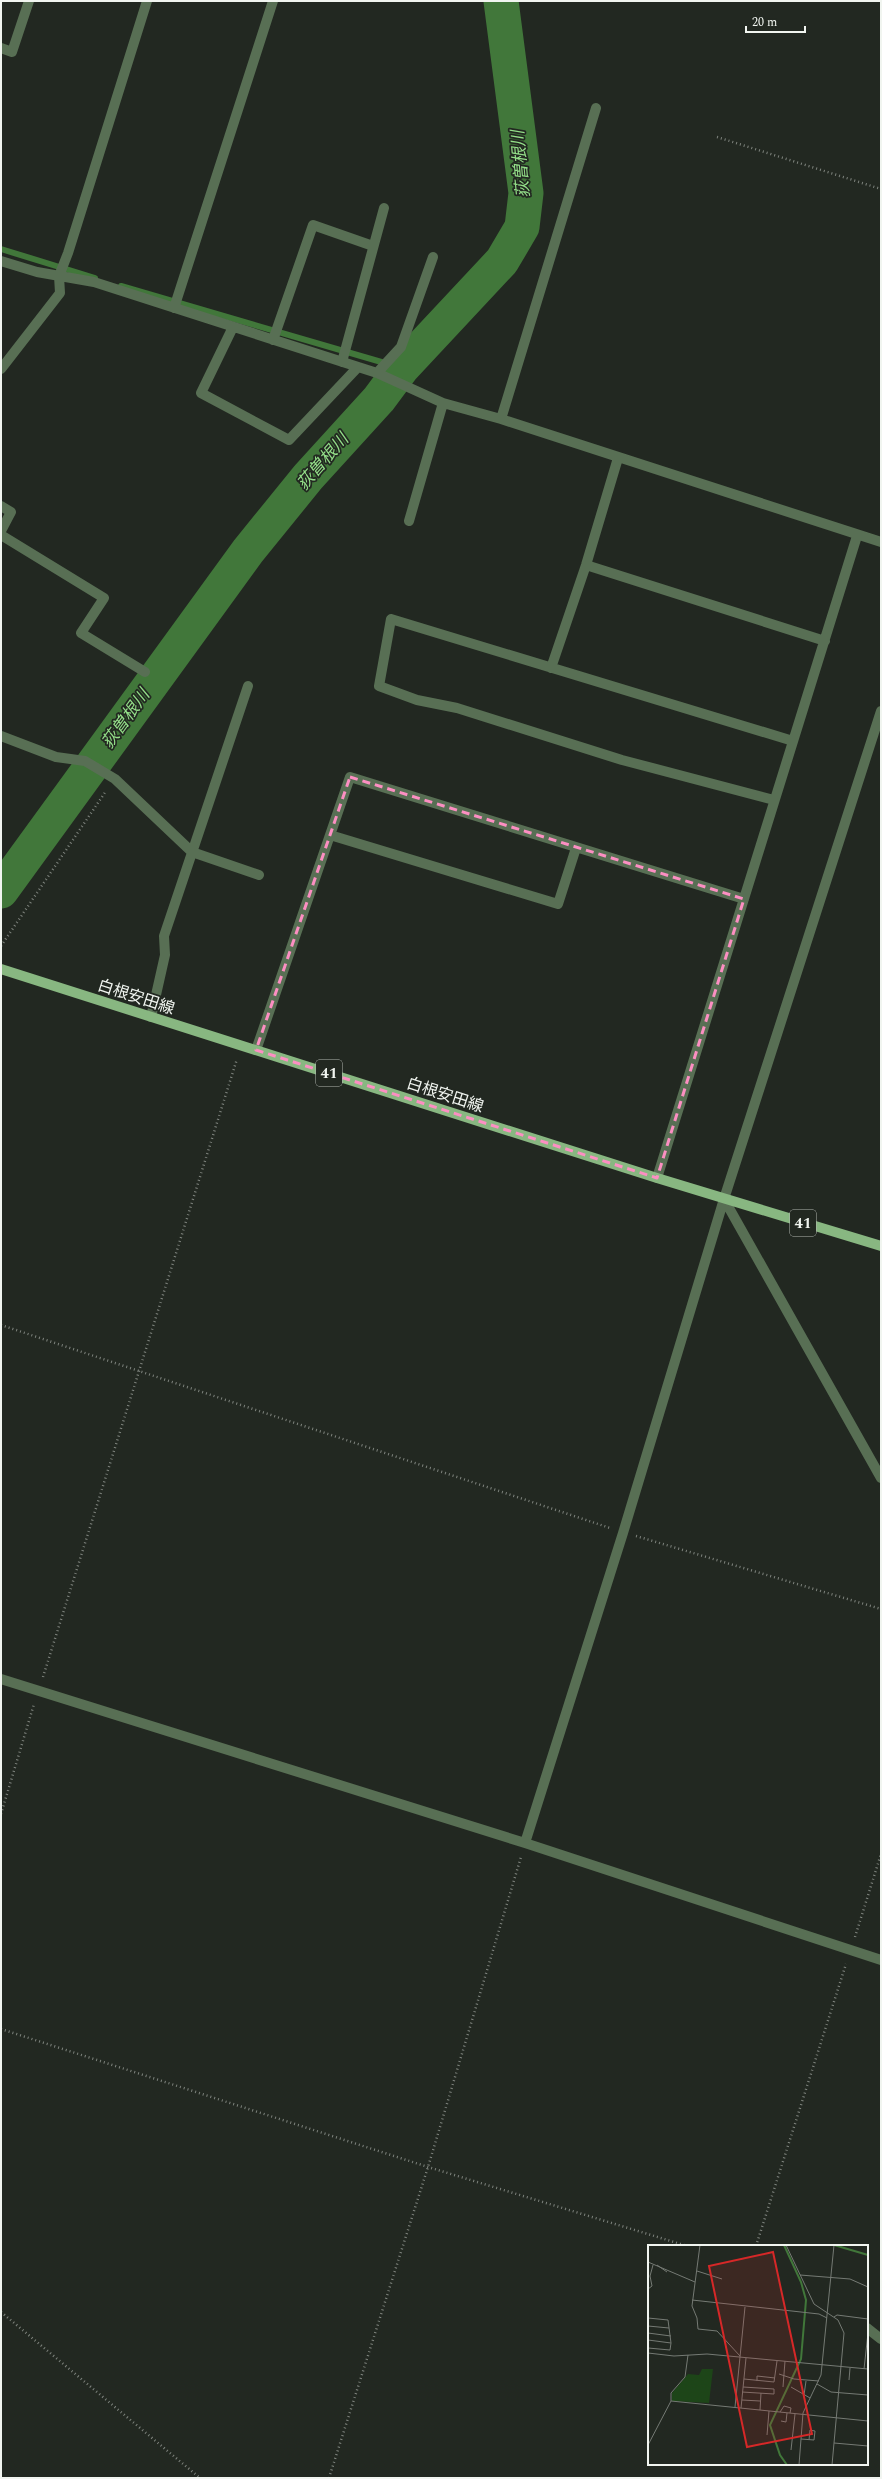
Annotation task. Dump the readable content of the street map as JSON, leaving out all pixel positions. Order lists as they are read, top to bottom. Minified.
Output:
{"streets":{"main road":["白根安田線","41"]},"water":["荻曽根川"],"scale_bar":"20 m"}
